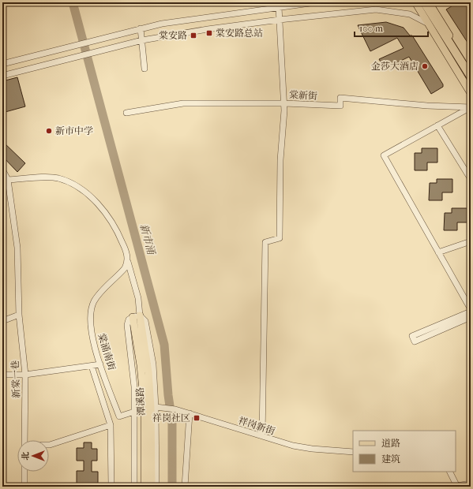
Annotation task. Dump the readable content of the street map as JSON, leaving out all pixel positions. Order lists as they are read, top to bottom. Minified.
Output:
{"streets":{"main road":["潭溪路"],"street":["棠新街","棠涌南街","新棠一巷","祥岗新街"]},"water":["新市涌"],"places":{"transit":["棠安路总站","棠安路","祥岗社区"],"other":["金莎大酒店","新市中学"]},"legend":["道路","建筑"],"scale_bar":"100 m","north":"left"}
